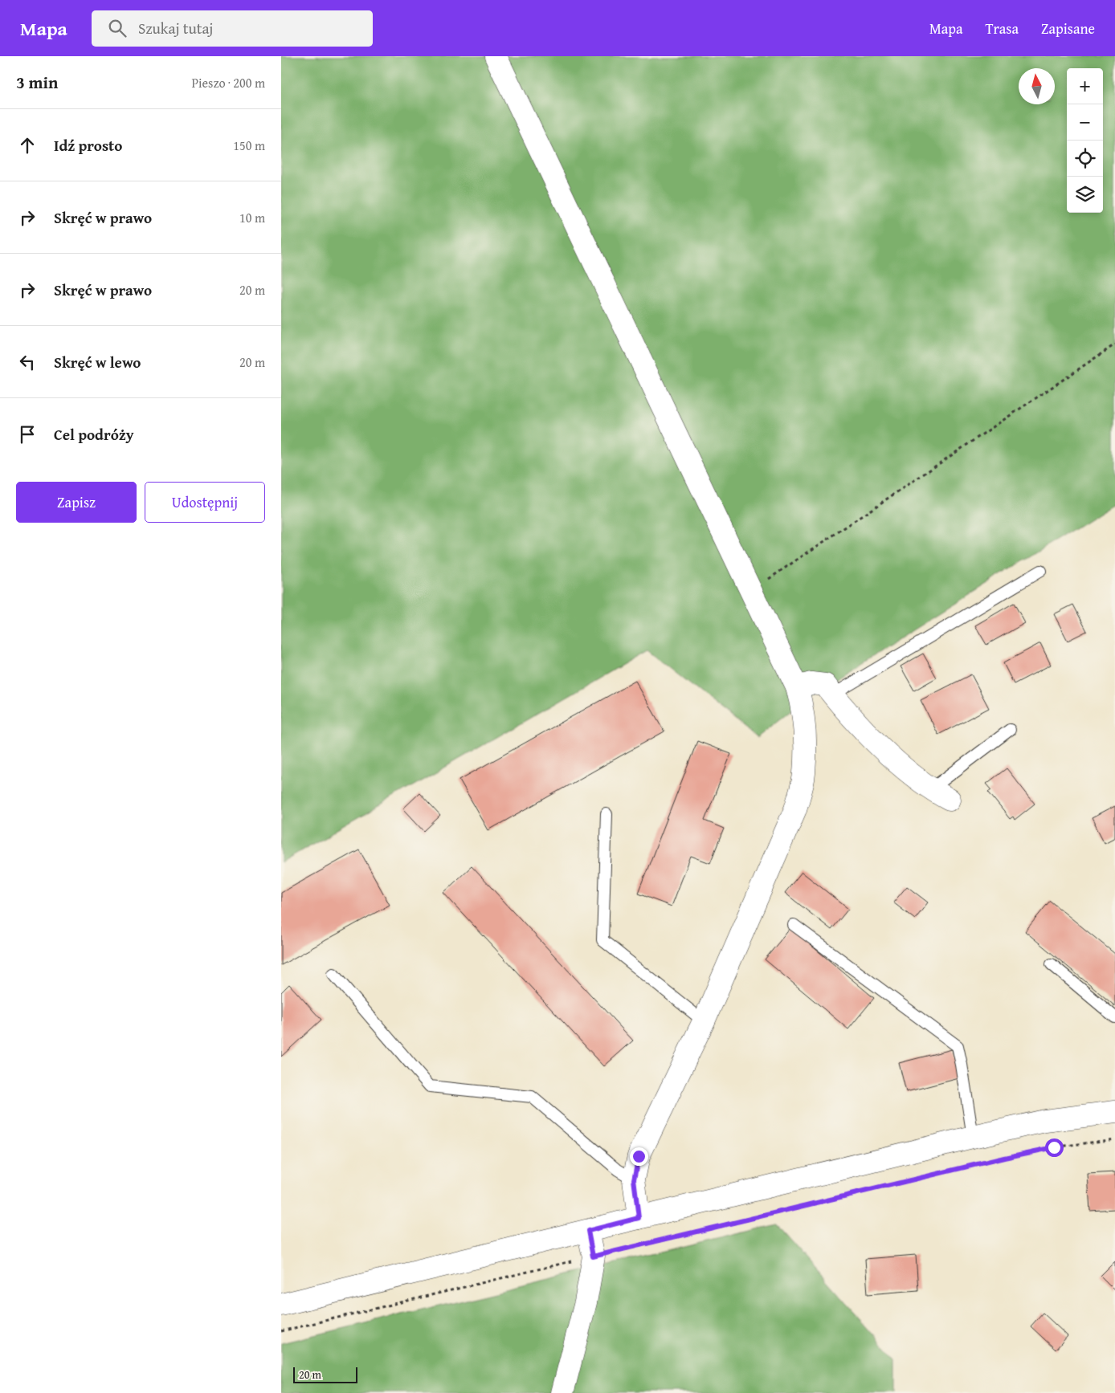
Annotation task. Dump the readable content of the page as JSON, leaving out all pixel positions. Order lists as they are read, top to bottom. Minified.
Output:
{"scale_bar":"20 m","north":"top","page":{"header":"Mapa","search":"Szukaj tutaj","nav":["Mapa","Trasa","Zapisane"],"heading":["3 min","Pieszo · 200 m"],"map_buttons":["+","−"],"list":[["Idź prosto","150 m"],["Skręć w prawo","10 m"],["Skręć w prawo","20 m"],["Skręć w lewo","20 m"],"Cel podróży"],"buttons":["Zapisz","Udostępnij"],"scale":"20 m"}}
